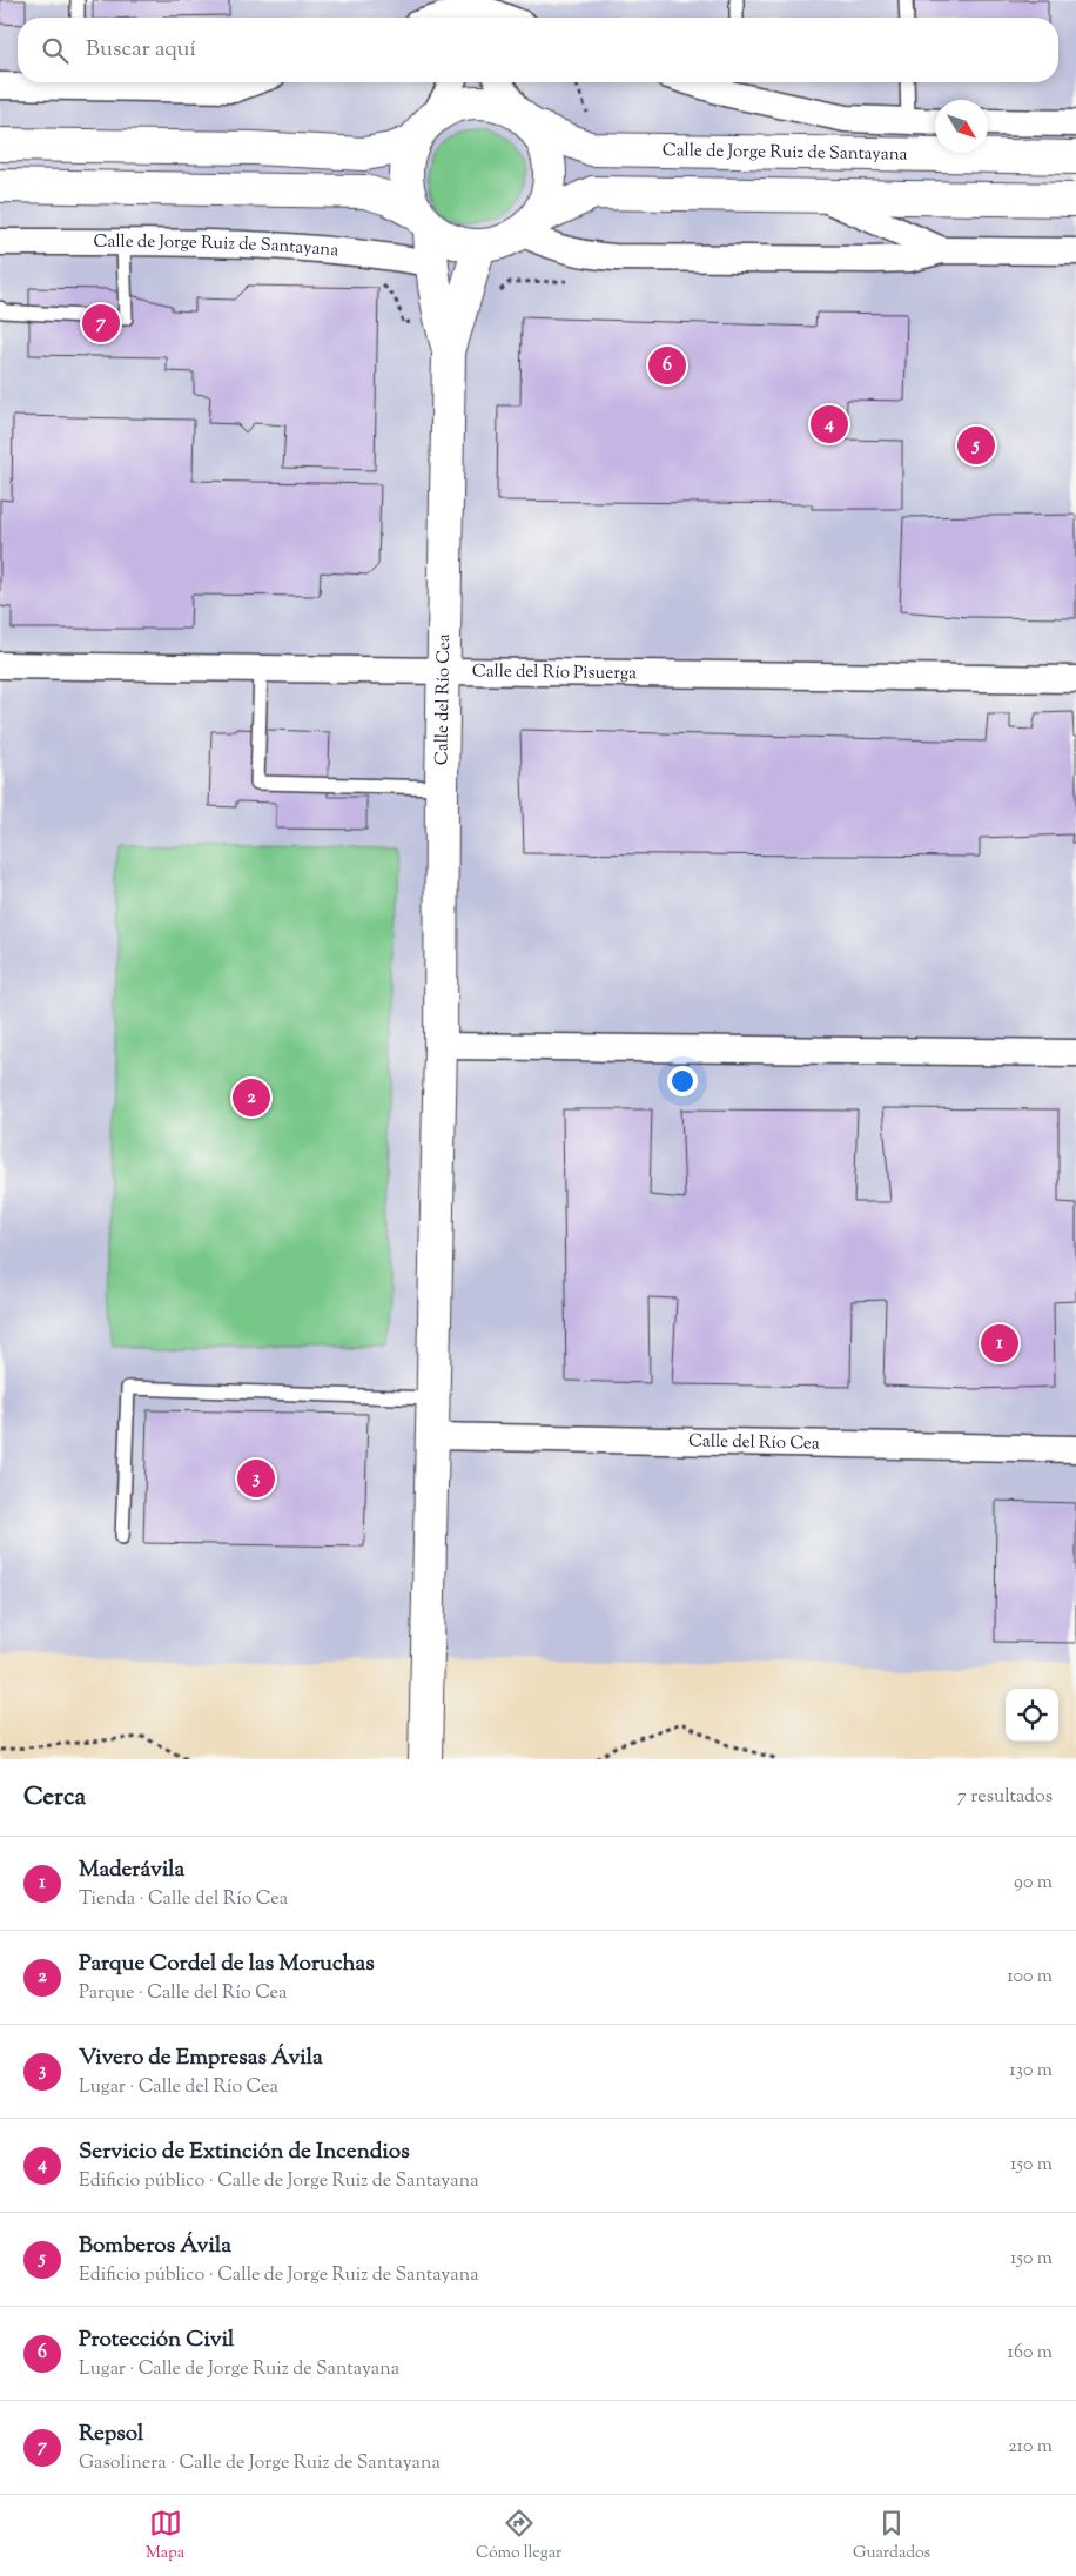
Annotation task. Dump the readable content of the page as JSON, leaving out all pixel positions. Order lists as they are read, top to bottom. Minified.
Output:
{"streets":{"main road":["Calle de Jorge Ruiz de Santayana","Calle del Río Cea"],"street":["Calle del Río Pisuerga"]},"crossings":[["Calle de Jorge Ruiz de Santayana","Calle del Río Cea"],["Calle del Río Pisuerga","Calle del Río Cea"]],"north":"bottom right","page":{"search":"Buscar aquí","pins":["7","6","4","5","2","1","3"],"heading":["Cerca","7 resultados"],"list":[{"mark":"1","name":"Maderávila","note":"Tienda · Calle del Río Cea","value":"90 m"},{"mark":"2","name":"Parque Cordel de las Moruchas","note":"Parque · Calle del Río Cea","value":"100 m"},{"mark":"3","name":"Vivero de Empresas Ávila","note":"Lugar · Calle del Río Cea","value":"130 m"},{"mark":"4","name":"Servicio de Extinción de Incendios","note":"Edificio público · Calle de Jorge Ruiz de Santayana","value":"150 m"},{"mark":"5","name":"Bomberos Ávila","note":"Edificio público · Calle de Jorge Ruiz de Santayana","value":"150 m"},{"mark":"6","name":"Protección Civil","note":"Lugar · Calle de Jorge Ruiz de Santayana","value":"160 m"},{"mark":"7","name":"Repsol","note":"Gasolinera · Calle de Jorge Ruiz de Santayana","value":"210 m"}],"nav":["Mapa","Cómo llegar","Guardados"]}}
